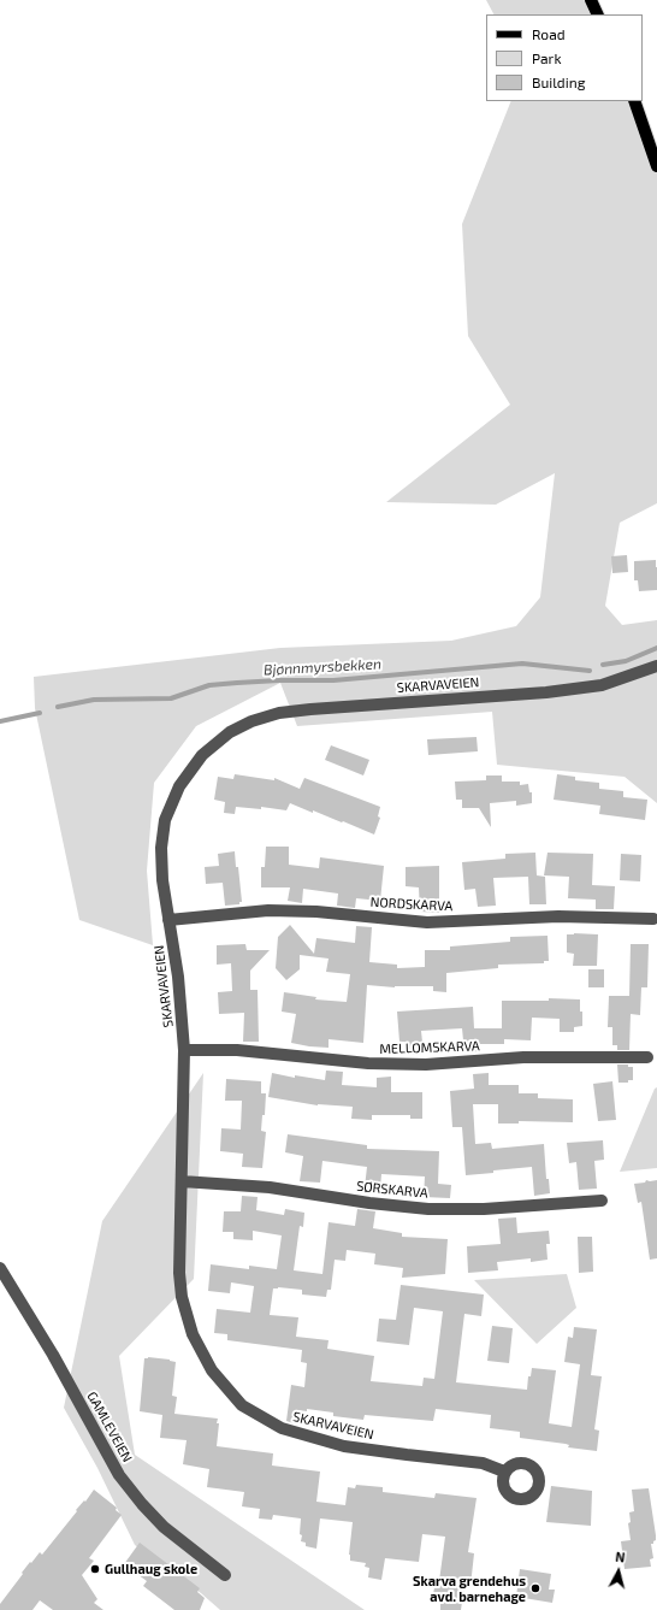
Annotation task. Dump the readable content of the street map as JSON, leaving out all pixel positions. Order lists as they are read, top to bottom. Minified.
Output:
{"streets":{"street":["SKARVAVEIEN","NORDSKARVA","MELLOMSKARVA","SØRSKARVA","GAMLEVEIEN"]},"crossings":[["SKARVAVEIEN","NORDSKARVA"],["SKARVAVEIEN","MELLOMSKARVA"],["SKARVAVEIEN","SØRSKARVA"]],"water":["Bjønnmyrsbekken"],"places":["Gullhaug skole","Skarva grendehus avd. barnehage"],"legend":["Road","Park","Building"],"north":"top"}
